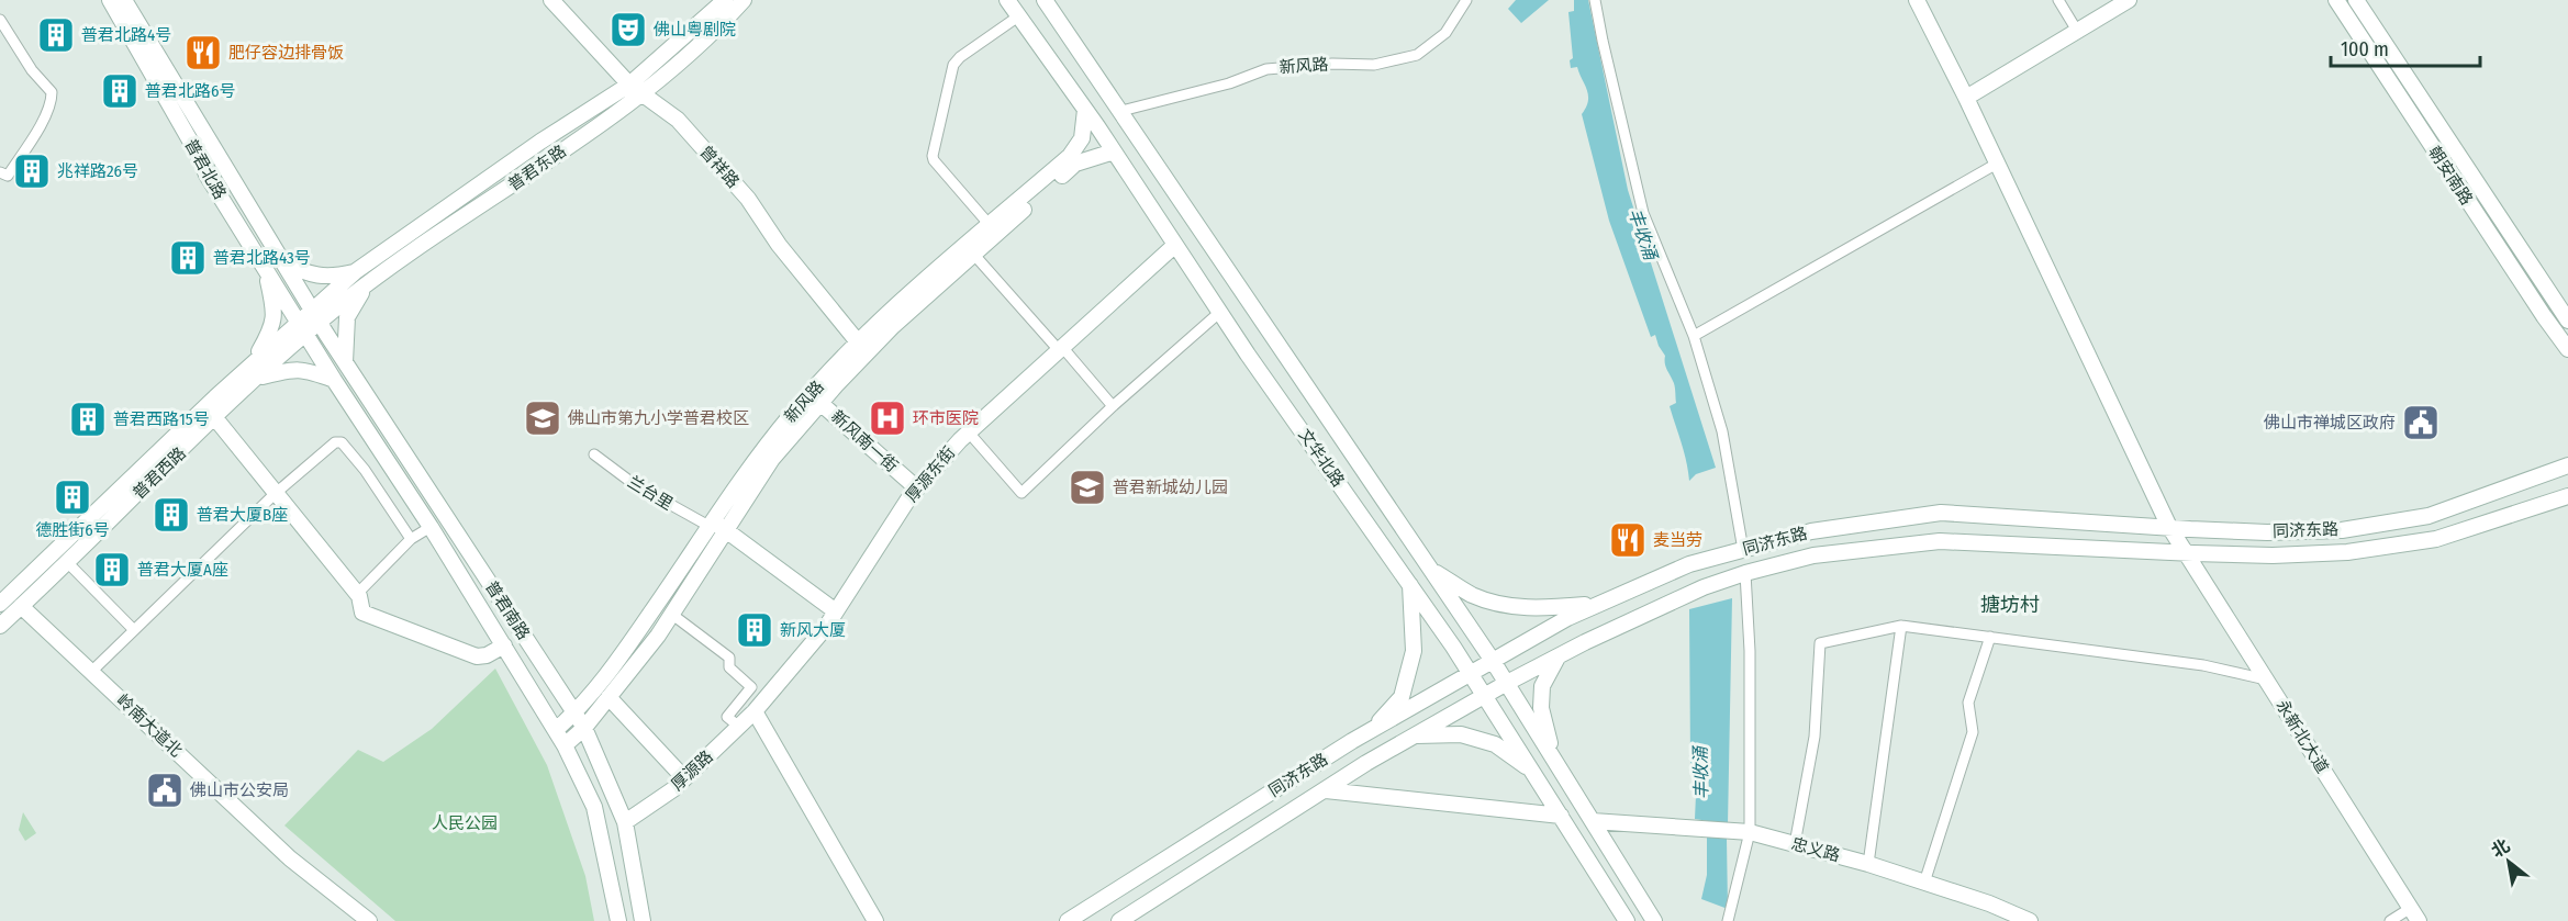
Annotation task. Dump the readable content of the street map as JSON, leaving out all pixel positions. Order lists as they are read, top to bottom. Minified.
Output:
{"streets":{"main road":["新风路","曾祥路","普君东路","普君北路","朝安南路","新风南一街","文华北路","普君西路","厚源东街","同济东路","普君南路","岭南大道北","永新北大道","厚源路","忠义路"],"street":["兰台里"]},"crossings":[["新风路","曾祥路"],["新风路","新风南一街"],["新风路","文华北路"],["新风路","兰台里"],["新风路","普君南路"],["曾祥路","普君东路"],["普君东路","普君北路"],["普君东路","普君西路"],["普君东路","普君南路"],["普君北路","普君西路"],["普君北路","普君南路"],["新风南一街","厚源东街"],["文华北路","厚源东街"],["文华北路","同济东路"],["文华北路","忠义路"],["普君西路","普君南路"],["普君西路","岭南大道北"],["厚源东街","厚源路"],["同济东路","永新北大道"],["普君南路","厚源路"]],"districts":["搪坊村"],"water":["丰收涌"],"parks":["人民公园"],"places":{"theatre":["佛山粤剧院"],"building":["普君北路4号","普君北路6号","兆祥路26号","普君北路43号","普君西路15号","德胜街6号","普君大厦B座","普君大厦A座","新风大厦"],"restaurant":["肥仔容边排骨饭","麦当劳"],"school or university":["佛山市第九小学普君校区","普君新城幼儿园"],"hospital":["环市医院"],"public building":["佛山市禅城区政府","佛山市公安局"]},"scale_bar":"100 m","north":"top left"}
